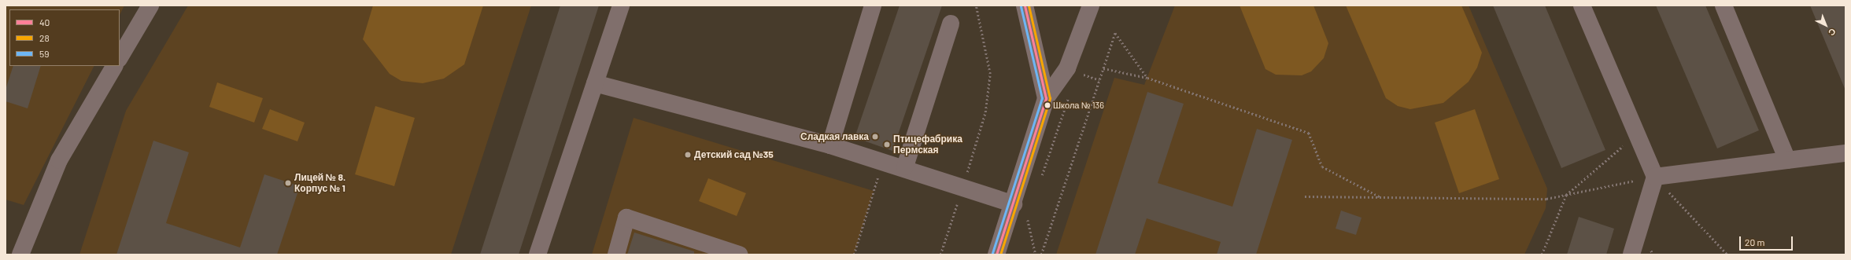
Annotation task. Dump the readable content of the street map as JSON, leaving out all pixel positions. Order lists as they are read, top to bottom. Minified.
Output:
{"places":["Школа № 136","Сладкая лавка","Птицефабрика Пермская","Детский сад №35","Лицей № 8. Корпус № 1"],"lines":["transit line 40","transit line 28","transit line 59"],"legend":["40","28","59"],"scale_bar":"20 m","north":"bottom right"}
